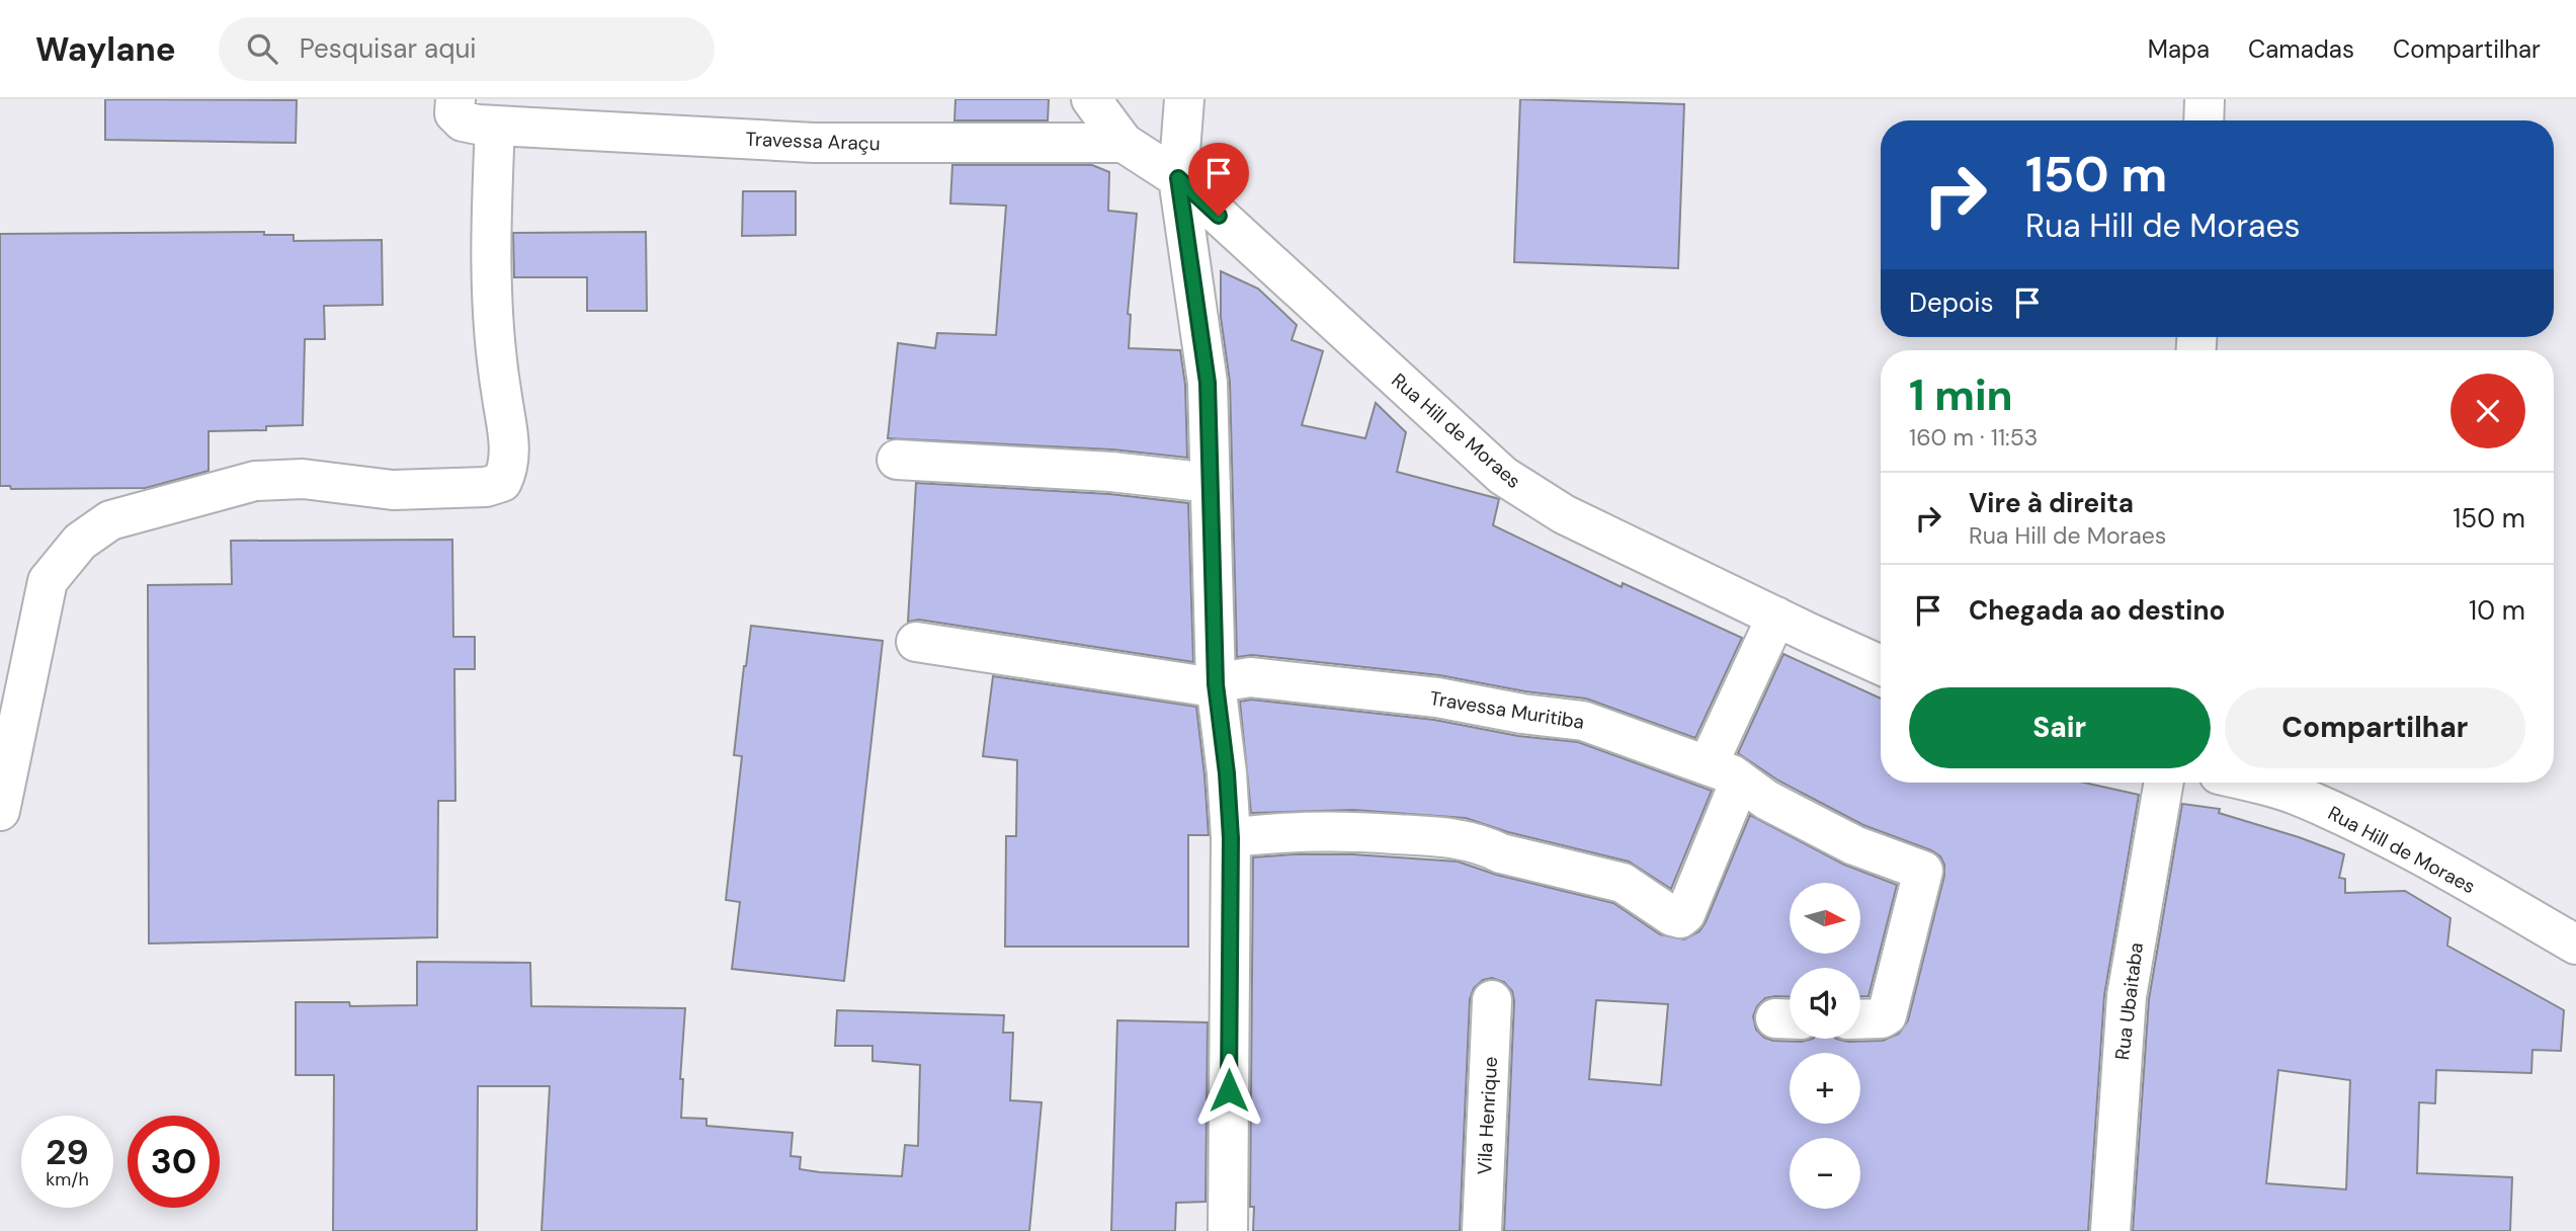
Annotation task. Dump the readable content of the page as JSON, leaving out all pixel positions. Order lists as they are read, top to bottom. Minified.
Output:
{"streets":{"street":["Travessa Araçu","Rua Hill de Moraes","Travessa Muritiba","Rua Ubaitaba","Vila Henrique"]},"north":"right","page":{"header":"Waylane","search":"Pesquisar aqui","nav":["Mapa","Camadas","Compartilhar"],"turn":["150 m","Rua Hill de Moraes"],"then":"Depois","heading":["1 min","160 m · 11:53"],"list":[{"name":"Vire à direita","note":"Rua Hill de Moraes","value":"150 m"},{"name":"Chegada ao destino","value":"10 m"}],"buttons":["Sair","Compartilhar"],"map_buttons":["+","−"],"speed":"29 km/h","limit":"30"}}
